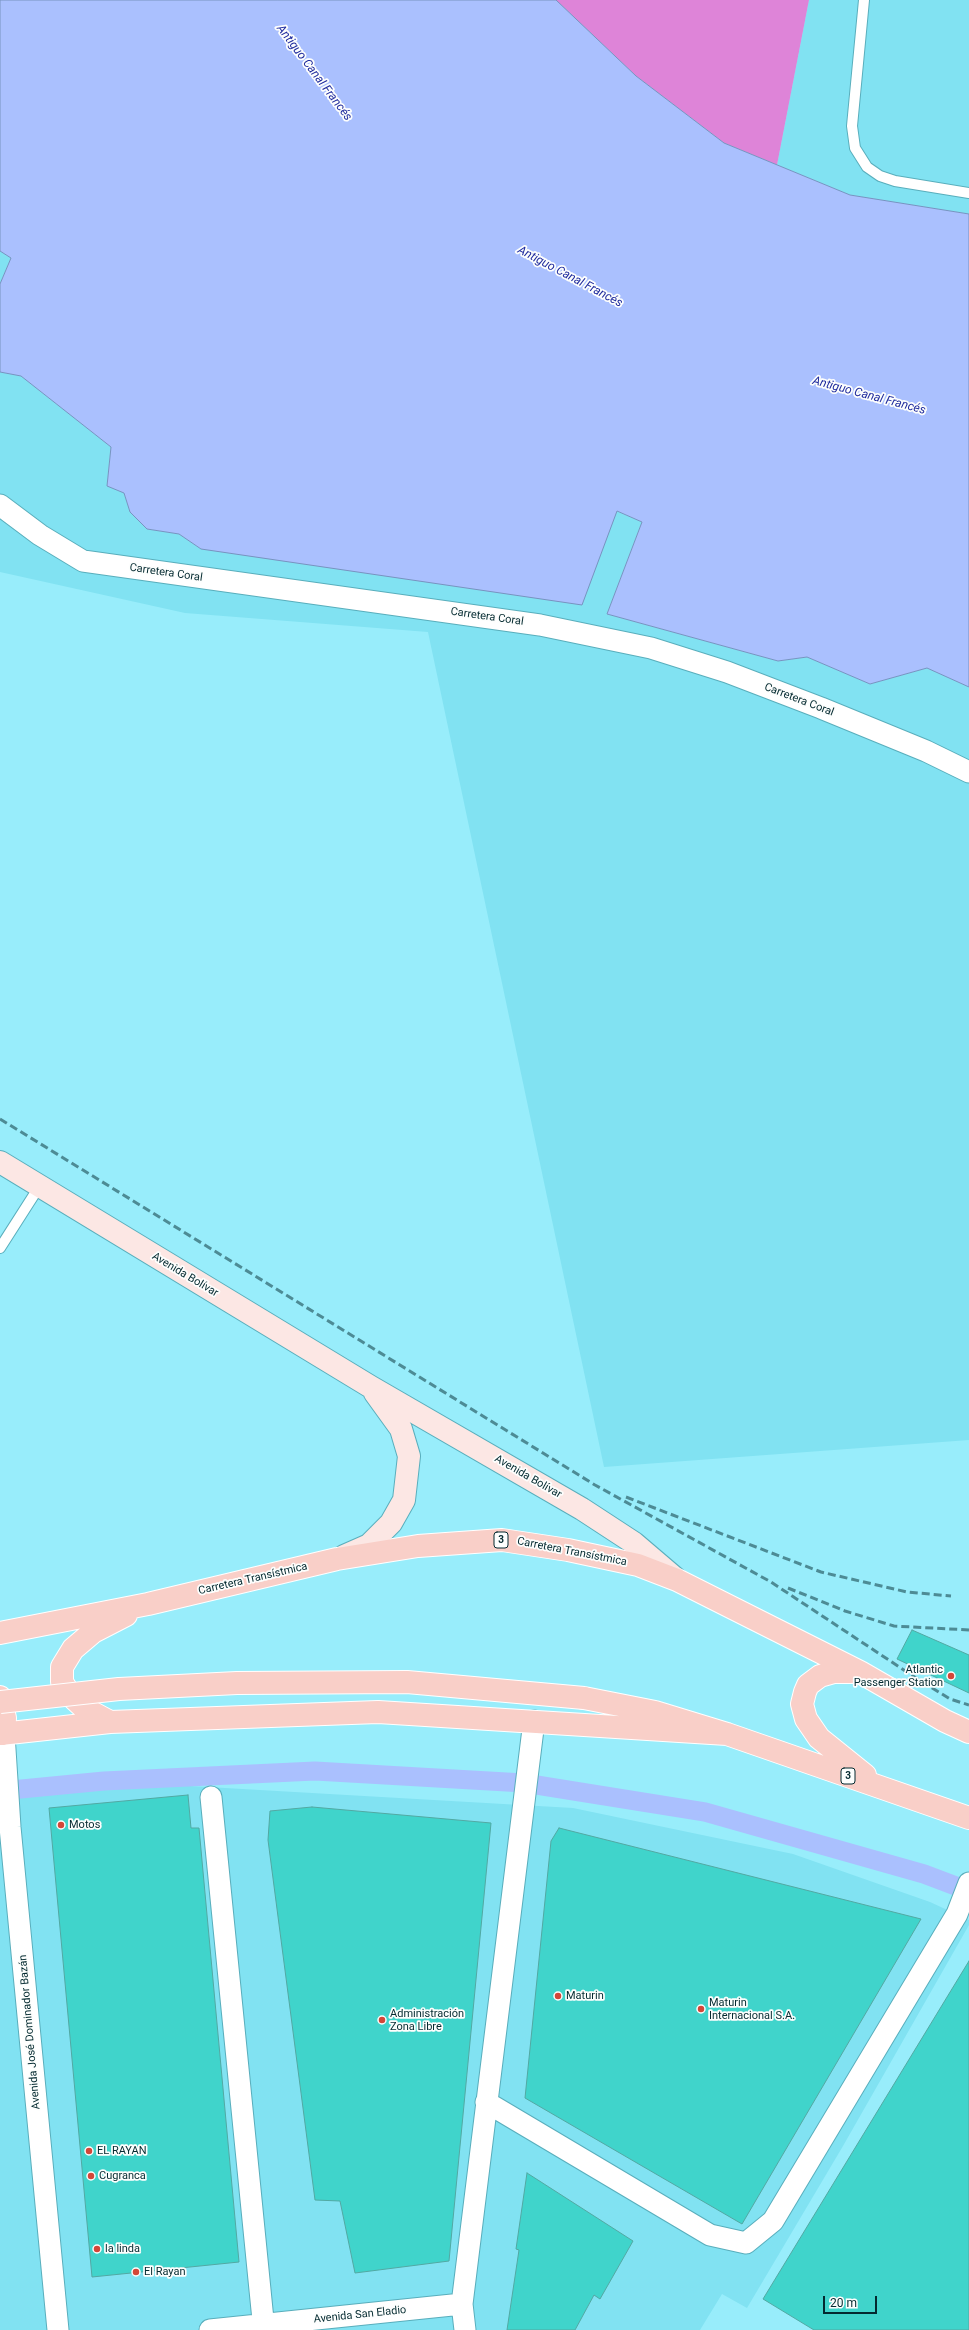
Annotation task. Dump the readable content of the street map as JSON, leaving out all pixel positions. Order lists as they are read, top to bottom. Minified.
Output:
{"streets":{"main road":["Avenida Bolívar","3","Carretera Transístmica"],"street":["Carretera Coral","Avenida José Dominador Bazán","Avenida San Eladio"]},"crossings":[["Avenida Bolívar","Carretera Transístmica"]],"water":["Antiguo Canal Francés"],"places":["Atlantic Passenger Station","Motos","Maturin","Maturin Internacional S.A.","Administración Zona Libre","EL RAYAN","Cugranca","la linda","El Rayan"],"scale_bar":"20 m"}
